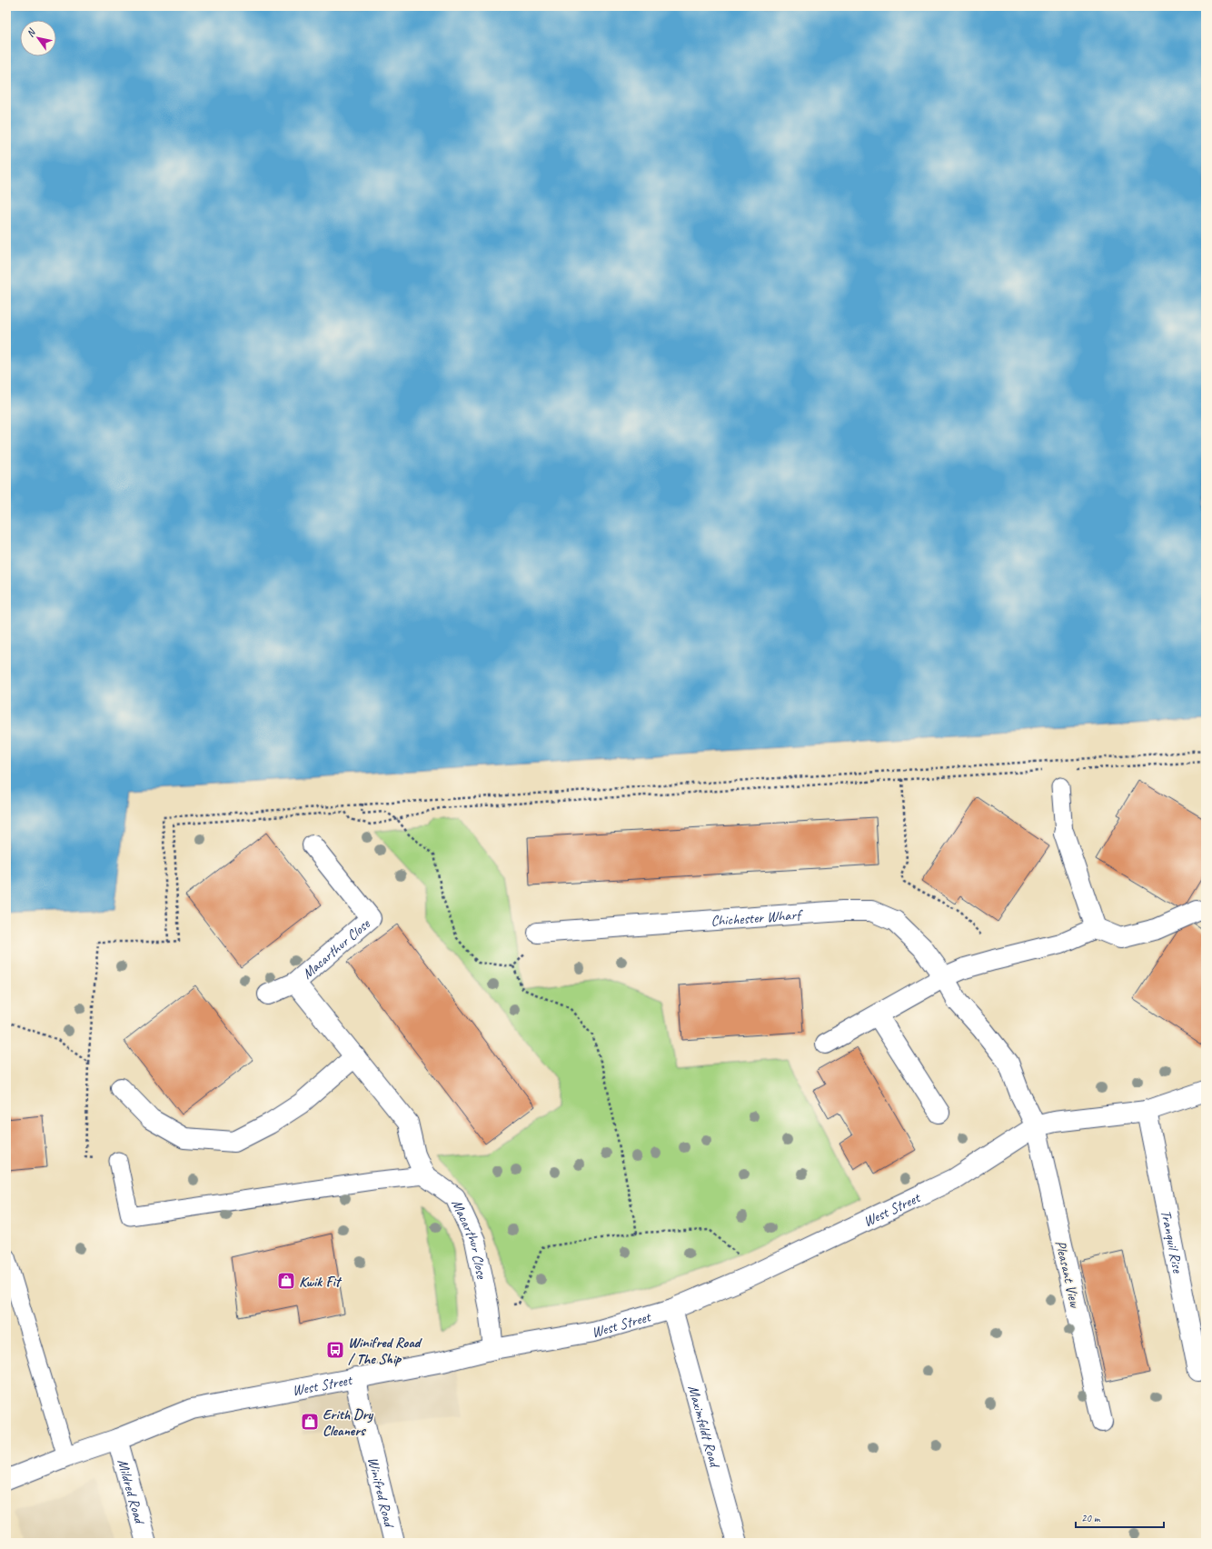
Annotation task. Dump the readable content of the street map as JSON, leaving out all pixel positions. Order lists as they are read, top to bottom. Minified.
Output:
{"streets":{"street":["Chichester Wharf","Macarthur Close","West Street","Tranquil Rise","Pleasant View","Maximfeldt Road","Mildred Road","Winifred Road"]},"crossings":[["Chichester Wharf","West Street"],["Chichester Wharf","Pleasant View"],["Macarthur Close","West Street"],["West Street","Tranquil Rise"],["West Street","Pleasant View"],["West Street","Maximfeldt Road"],["West Street","Mildred Road"],["West Street","Winifred Road"]],"places":{"shop":["Kwik Fit","Erith Dry Cleaners"],"bus stop":["Winifred Road / The Ship"]},"scale_bar":"20 m","north":"top left"}
